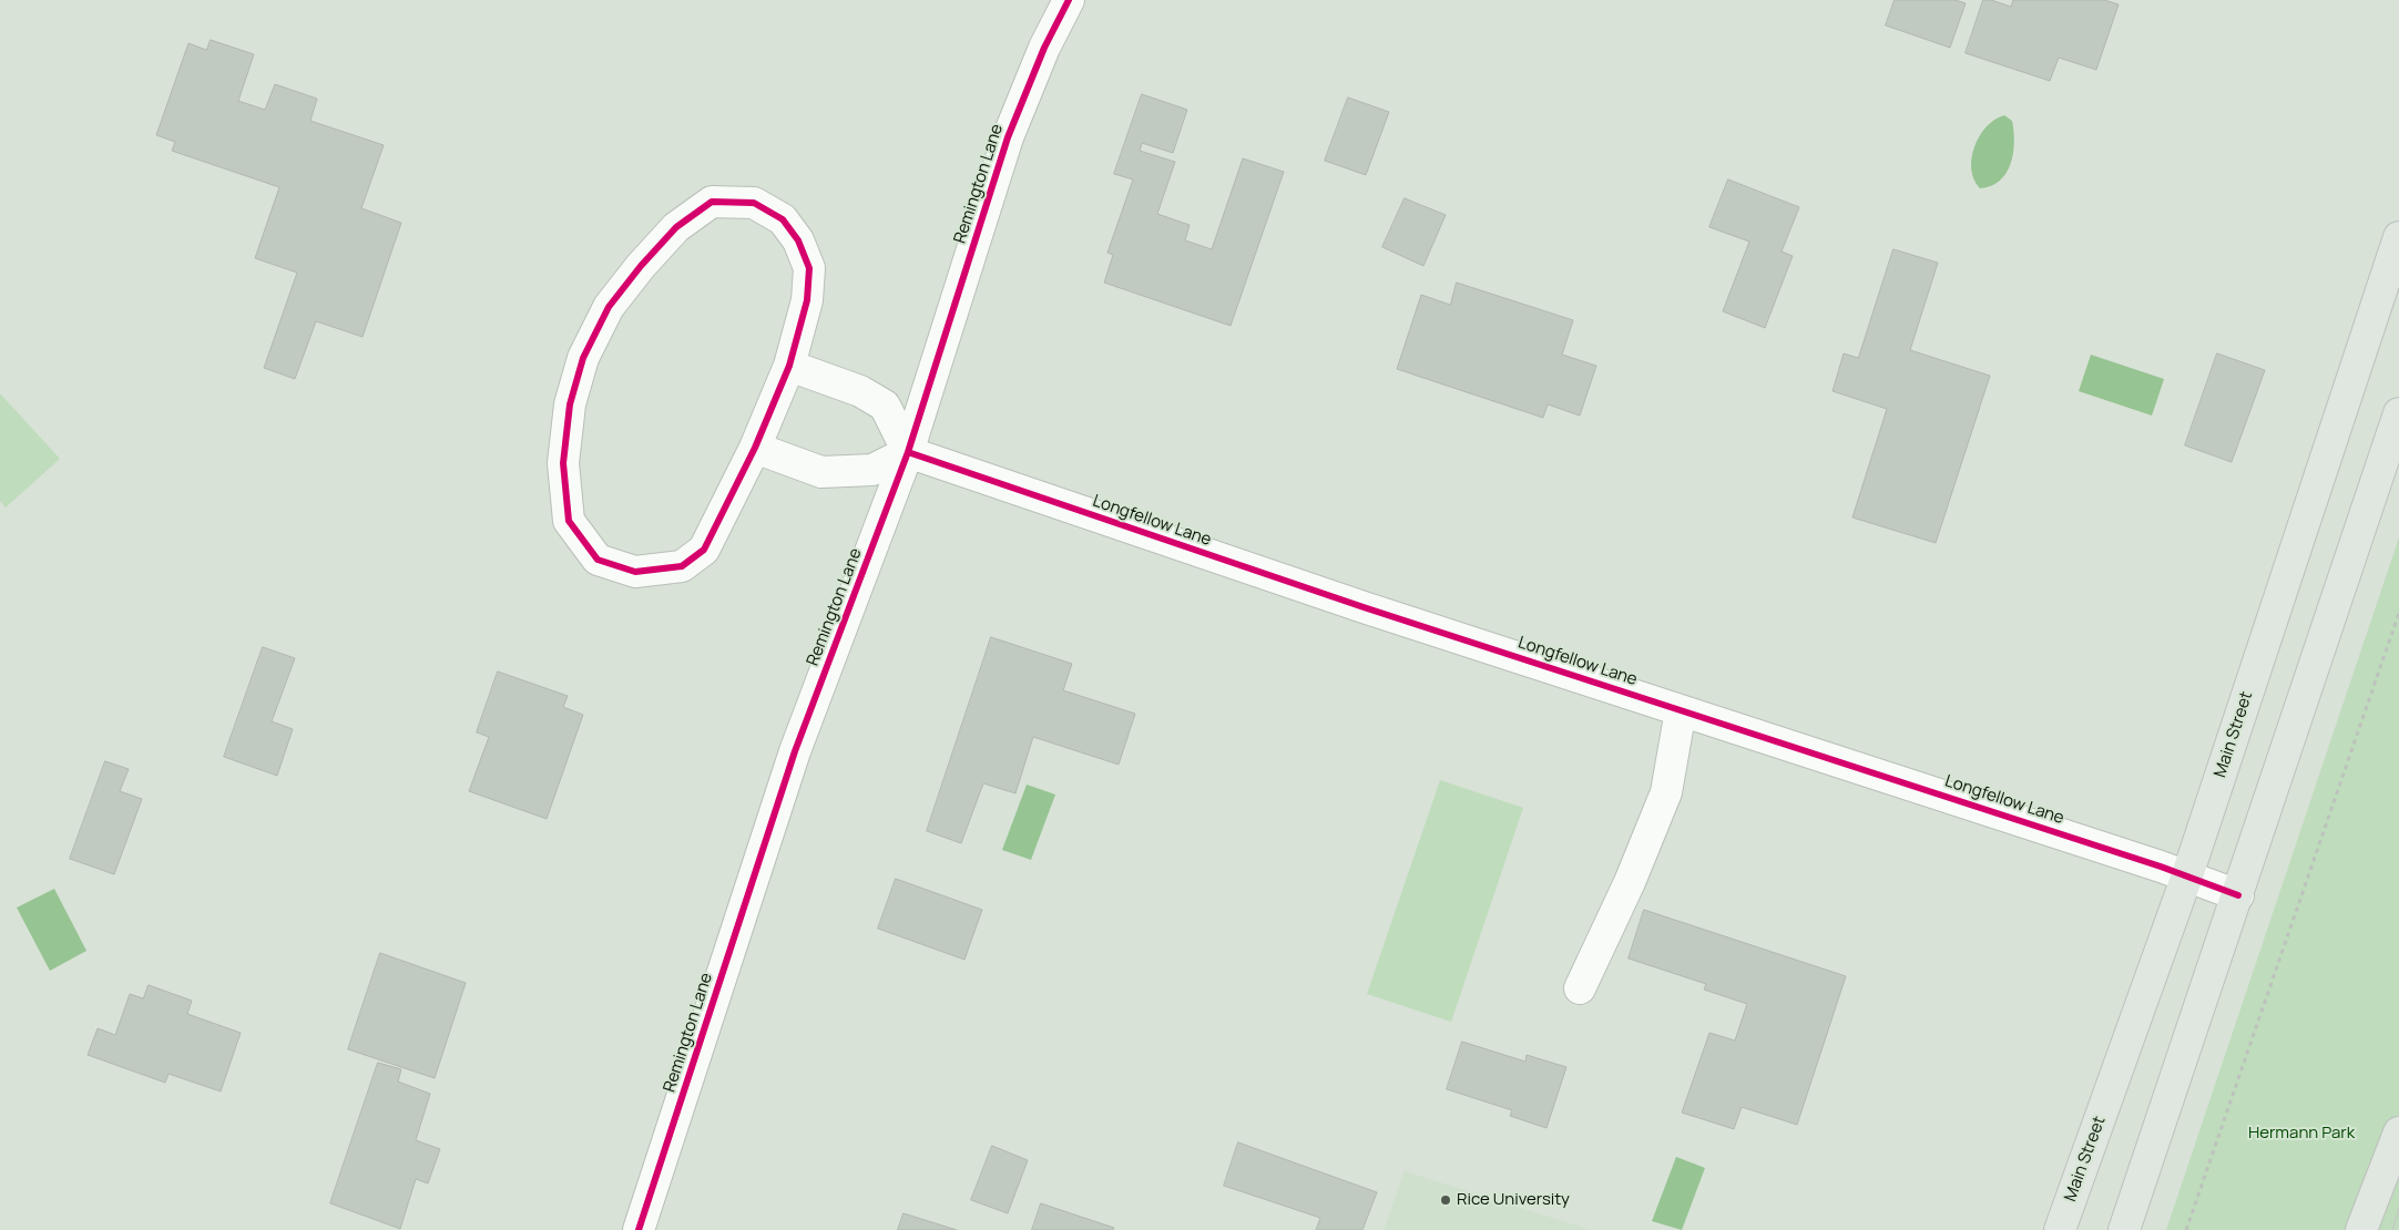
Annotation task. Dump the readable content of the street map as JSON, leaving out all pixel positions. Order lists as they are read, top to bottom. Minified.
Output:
{"streets":{"main road":["Main Street"],"street":["Remington Lane","Longfellow Lane"]},"crossings":[["Remington Lane","Longfellow Lane"],["Longfellow Lane","Main Street"]],"parks":["Hermann Park"],"places":["Rice University"]}
